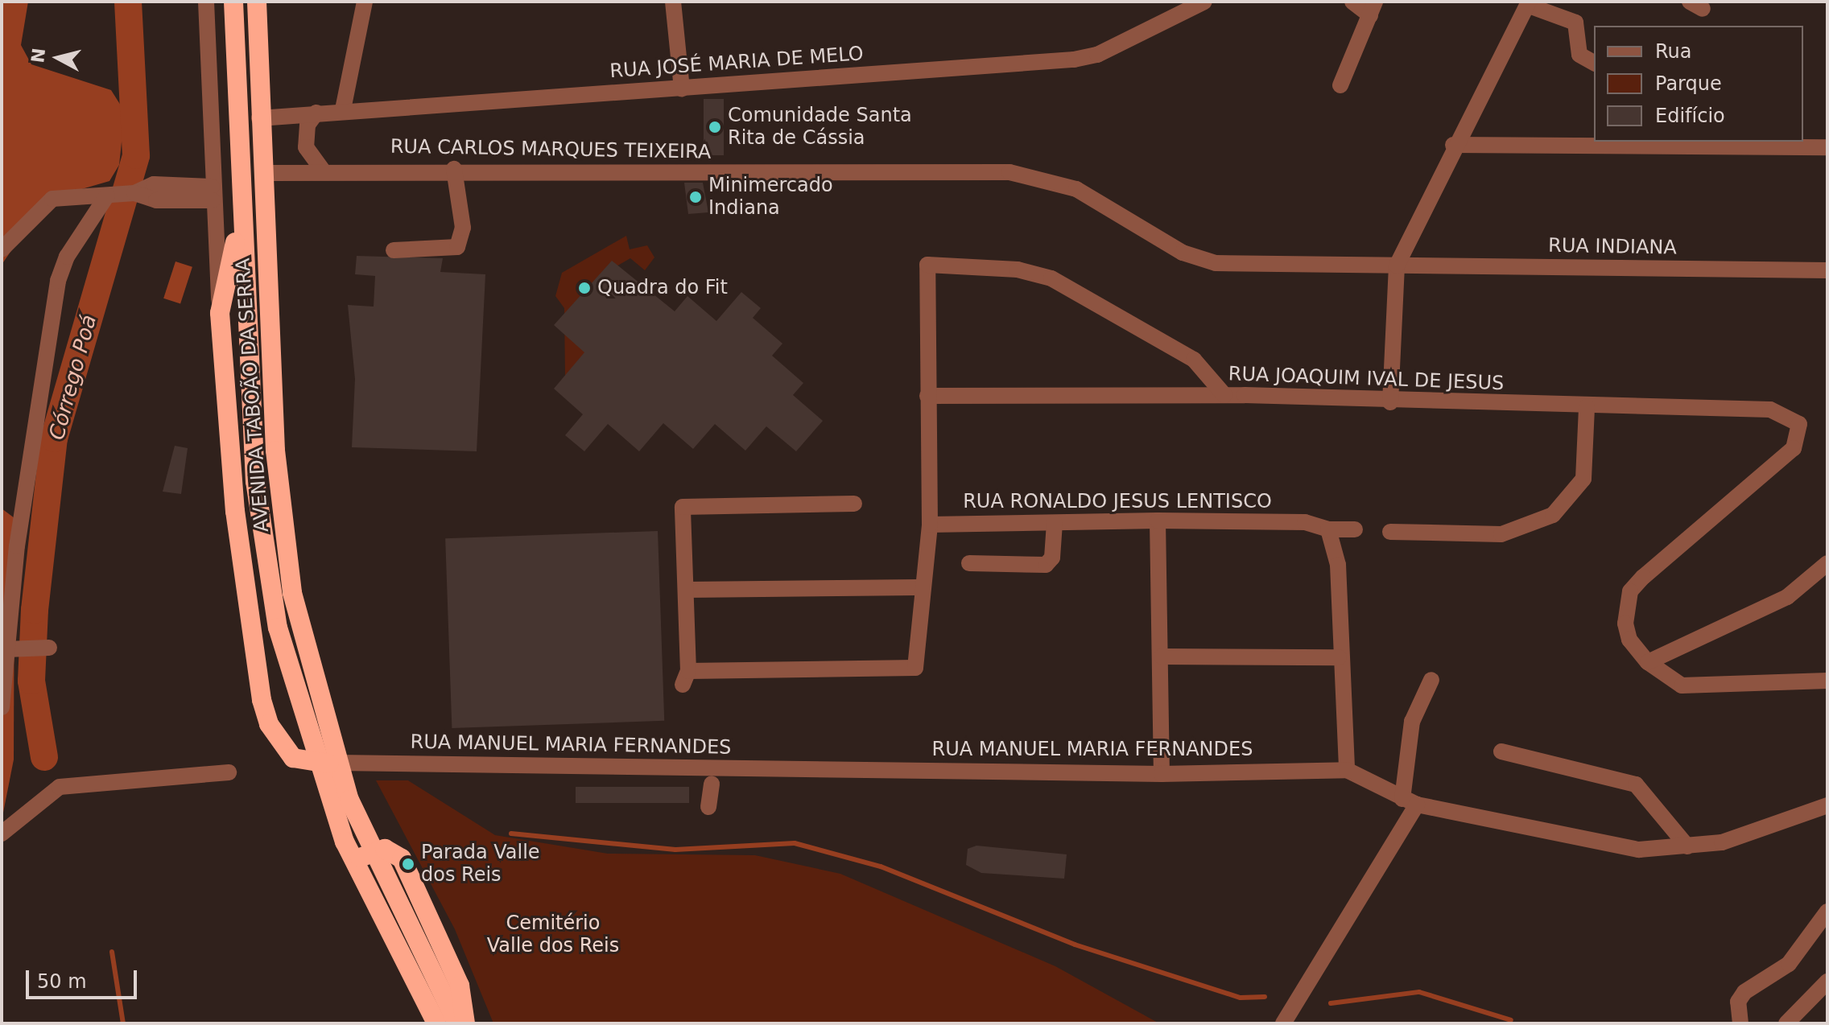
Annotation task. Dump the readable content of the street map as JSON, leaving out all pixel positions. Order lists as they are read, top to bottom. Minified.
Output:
{"streets":{"highway":["AVENIDA TABOÃO DA SERRA"],"street":["RUA JOSÉ MARIA DE MELO","RUA CARLOS MARQUES TEIXEIRA","RUA INDIANA","RUA JOAQUIM IVAL DE JESUS","RUA RONALDO JESUS LENTISCO","RUA MANUEL MARIA FERNANDES"]},"crossings":[["RUA JOSÉ MARIA DE MELO","AVENIDA TABOÃO DA SERRA"],["RUA CARLOS MARQUES TEIXEIRA","RUA INDIANA"],["RUA CARLOS MARQUES TEIXEIRA","AVENIDA TABOÃO DA SERRA"],["AVENIDA TABOÃO DA SERRA","RUA MANUEL MARIA FERNANDES"]],"water":["Córrego Poá"],"parks":["Cemitério Valle dos Reis"],"places":["Comunidade Santa Rita de Cássia","Minimercado Indiana","Quadra do Fit","Parada Valle dos Reis"],"legend":["Rua","Parque","Edifício"],"scale_bar":"50 m","north":"left"}
